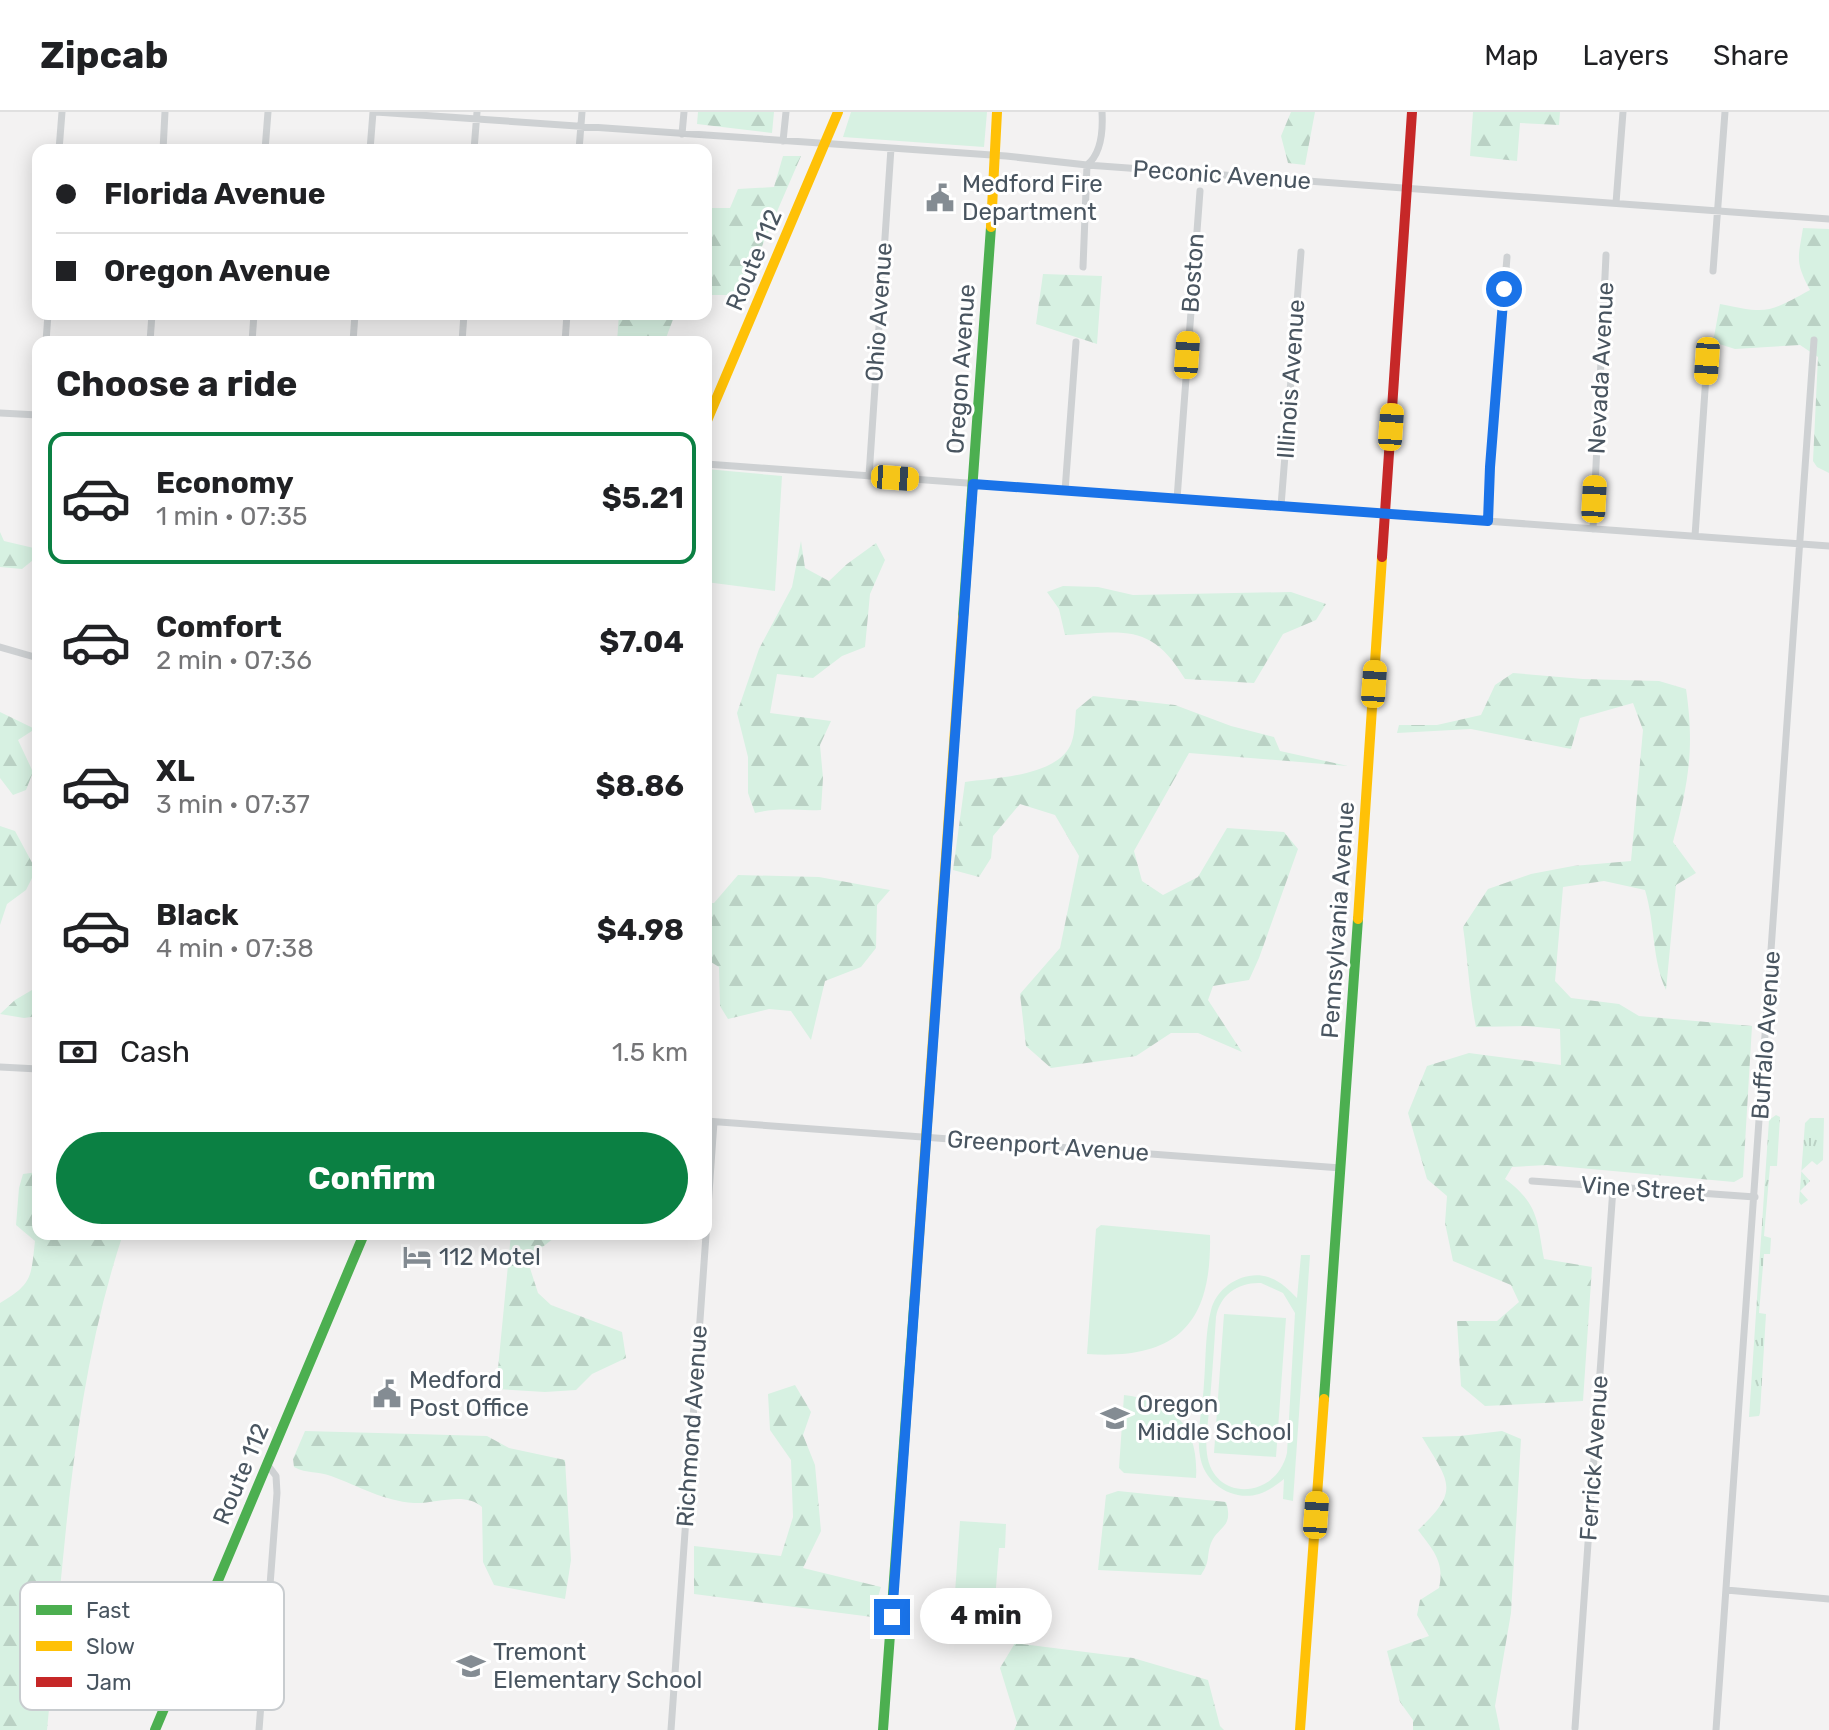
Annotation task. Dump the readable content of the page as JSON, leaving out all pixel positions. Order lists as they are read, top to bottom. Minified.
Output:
{"streets":{"street":["Peconic Avenue","Route 112","Boston","Ohio Avenue","Nevada Avenue","Oregon Avenue","Illinois Avenue","Pennsylvania Avenue","Buffalo Avenue","Greenport Avenue","Vine Street","Richmond Avenue","Ferrick Avenue"]},"crossings":[["Peconic Avenue","Route 112"],["Peconic Avenue","Ohio Avenue"],["Peconic Avenue","Oregon Avenue"],["Peconic Avenue","Pennsylvania Avenue"],["Oregon Avenue","Greenport Avenue"],["Pennsylvania Avenue","Greenport Avenue"],["Buffalo Avenue","Vine Street"],["Vine Street","Ferrick Avenue"]],"places":{"public building":["Medford Fire Department","Medford Post Office"],"hotel":["112 Motel"],"school or university":["Oregon Middle School","Tremont Elementary School"]},"legend":["Fast","Slow","Jam"],"page":{"header":"Zipcab","nav":["Map","Layers","Share"],"banner":["Florida Avenue","Oregon Avenue"],"heading":"Choose a ride","list":[{"name":"Economy","note":"1 min · 07:35","value":"$5.21"},{"name":"Comfort","note":"2 min · 07:36","value":"$7.04"},{"name":"XL","note":"3 min · 07:37","value":"$8.86"},{"name":"Black","note":"4 min · 07:38","value":"$4.98"}],"pay":["Cash","1.5 km"],"buttons":"Confirm","bubble":"4 min"}}
